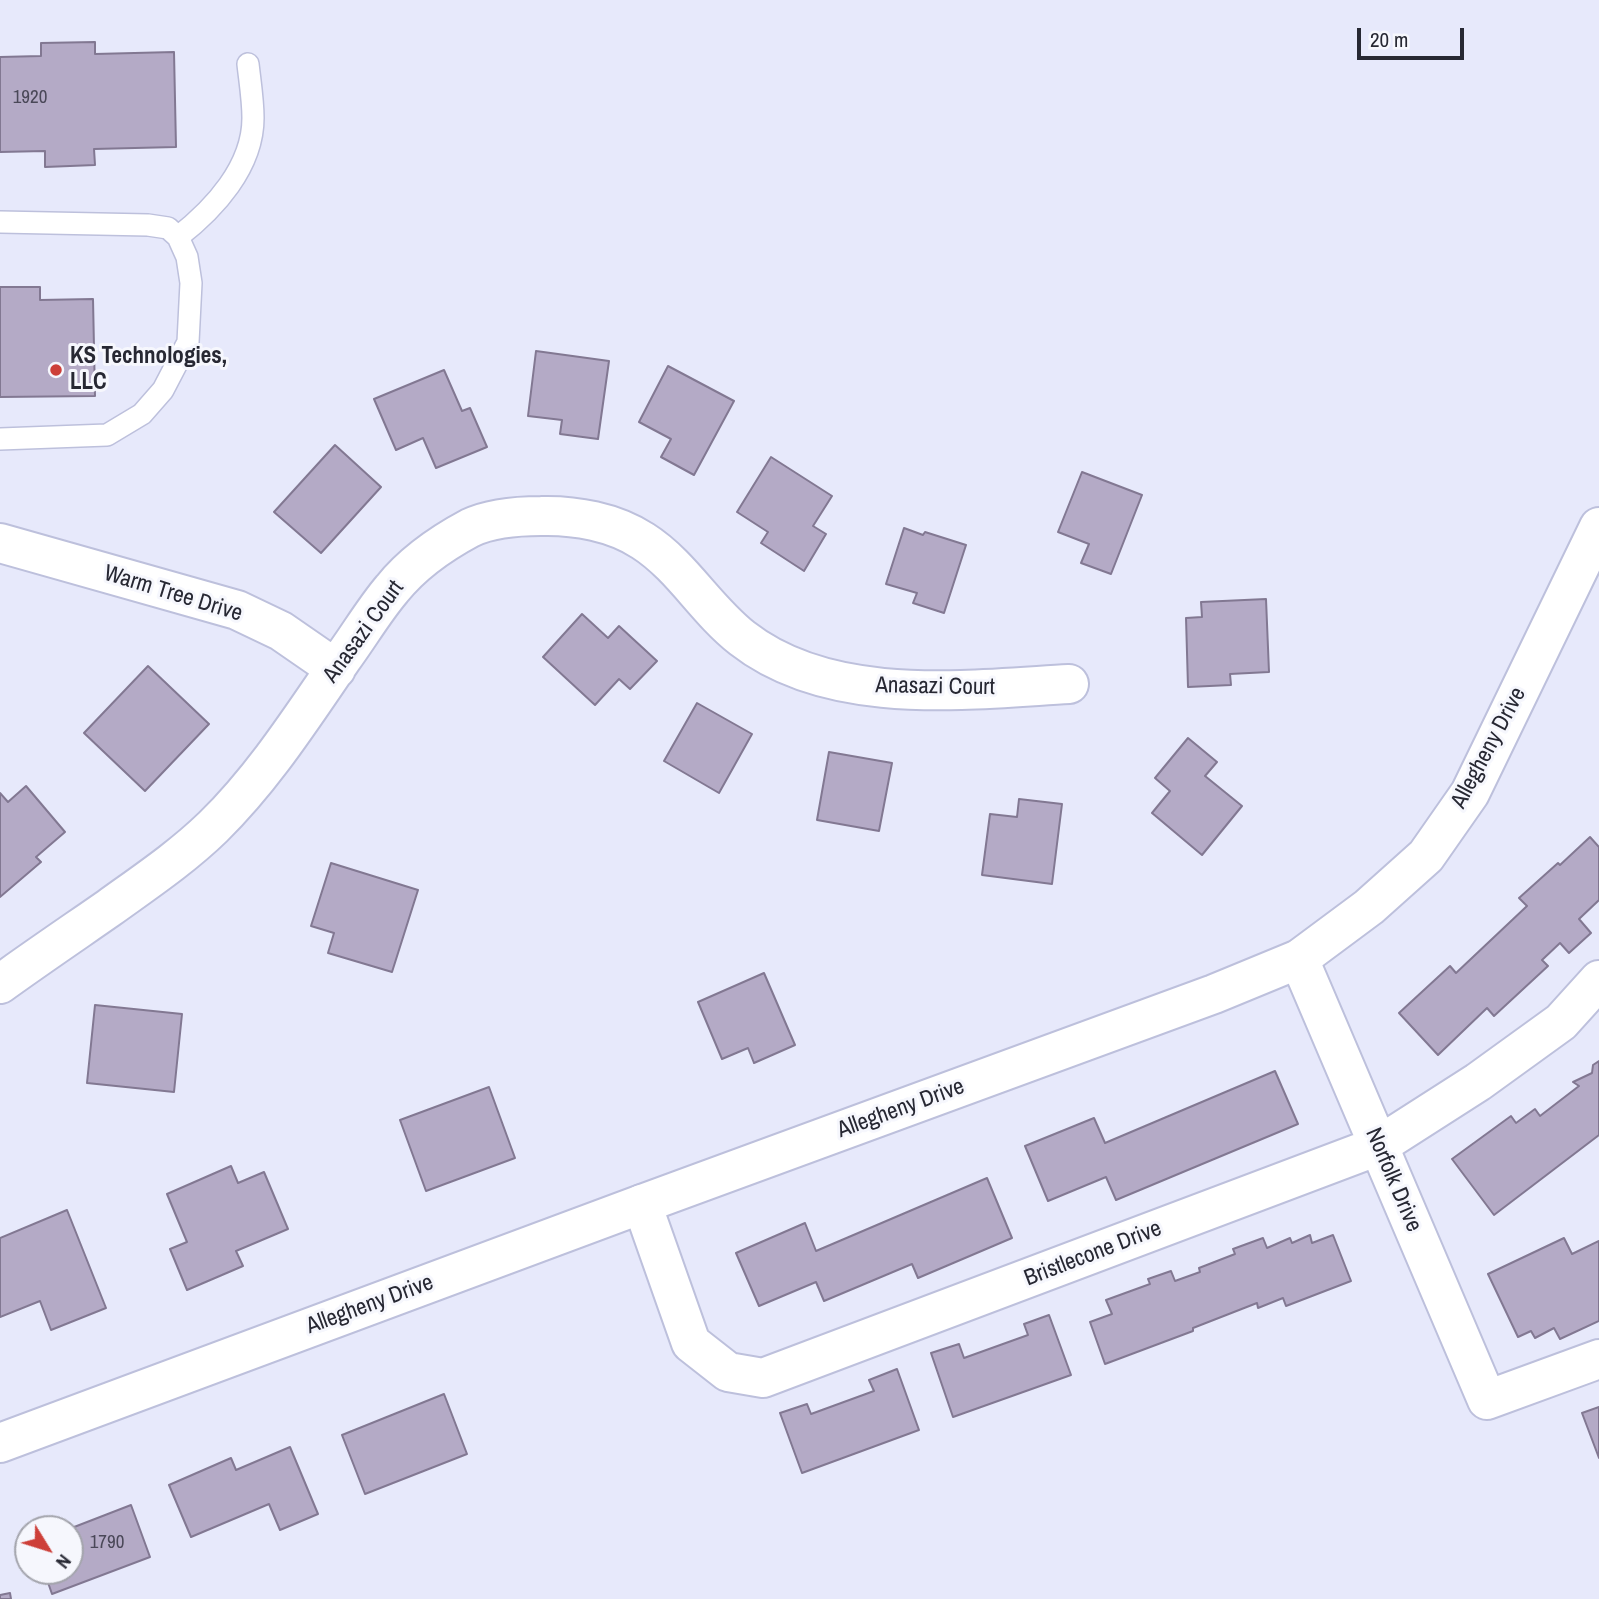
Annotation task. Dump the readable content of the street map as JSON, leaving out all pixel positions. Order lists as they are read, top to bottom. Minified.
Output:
{"streets":{"street":["Warm Tree Drive","Anasazi Court","Allegheny Drive","Norfolk Drive","Bristlecone Drive"]},"crossings":[["Warm Tree Drive","Anasazi Court"],["Allegheny Drive","Norfolk Drive"],["Allegheny Drive","Bristlecone Drive"],["Norfolk Drive","Bristlecone Drive"]],"places":["KS Technologies, LLC"],"house_numbers":["1920","1790"],"scale_bar":"20 m","north":"bottom right"}
